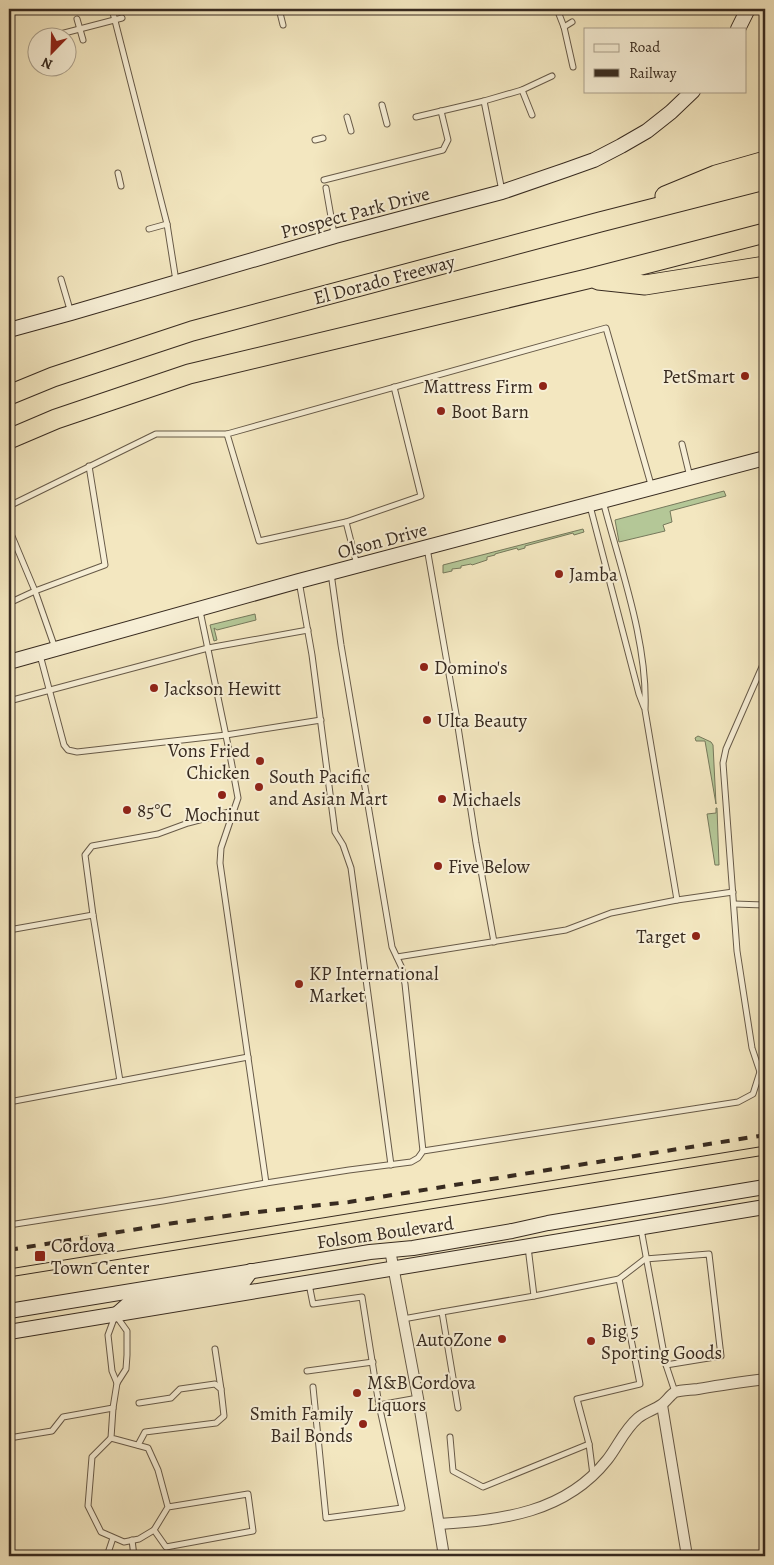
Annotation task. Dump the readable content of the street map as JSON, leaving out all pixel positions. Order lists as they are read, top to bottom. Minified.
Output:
{"streets":{"highway":["El Dorado Freeway"],"main road":["Prospect Park Drive","Olson Drive","Folsom Boulevard"]},"places":{"other":["PetSmart","Mattress Firm","Boot Barn","Jamba","Domino's","Jackson Hewitt","Ulta Beauty","Vons Fried Chicken","South Pacific and Asian Mart","Mochinut","Michaels","85°C","Five Below","Target","KP International Market","AutoZone","Big 5 Sporting Goods","M&B Cordova Liquors","Smith Family Bail Bonds"],"transit":["Cordova Town Center"]},"legend":["Road","Railway"],"north":"bottom left"}
